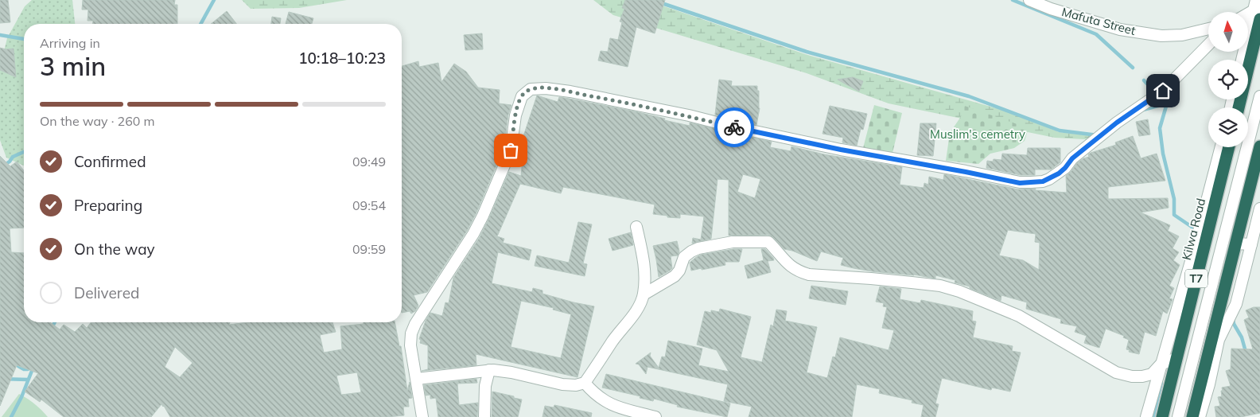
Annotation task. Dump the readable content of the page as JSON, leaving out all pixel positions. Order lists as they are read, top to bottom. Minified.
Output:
{"streets":{"highway":["Kilwa Road","T7"],"street":["Mafuta Street"]},"parks":["Muslim's cemetry"],"north":"top","page":{"heading":["3 min","Arriving in","10:18–10:23"],"bar":"On the way · 260 m","list":[["Confirmed","09:49"],["Preparing","09:54"],["On the way","09:59"],"Delivered"]}}
